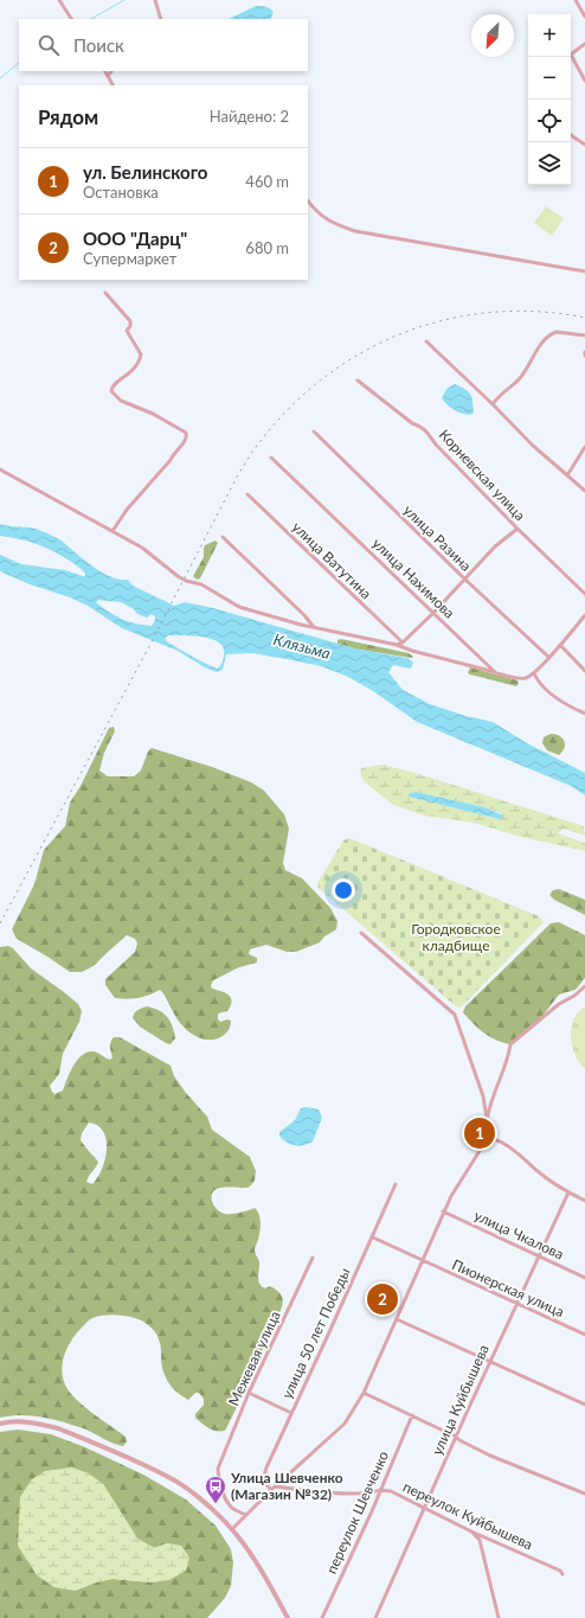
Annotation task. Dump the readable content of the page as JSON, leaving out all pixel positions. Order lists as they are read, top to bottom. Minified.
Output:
{"streets":{"street":["Корневская улица","улица Разина","улица Ватутина","улица Нахимова","улица Чкалова","Пионерская улица","улица 50 лет Победы","Межевая улица","улица Куйбышева","переулок Шевченко","переулок Куйбышева"]},"crossings":[["улица Чкалова","улица Куйбышева"],["Пионерская улица","улица 50 лет Победы"],["Пионерская улица","улица Куйбышева"],["улица Куйбышева","переулок Куйбышева"],["переулок Шевченко","переулок Куйбышева"]],"water":["Клязьма"],"parks":["Городковское кладбище"],"places":{"bus stop":["Улица Шевченко (Магазин №32)"]},"north":"bottom left","page":{"map_buttons":["+","−"],"search":"Поиск","heading":["Рядом","Найдено: 2"],"list":[{"mark":"1","name":"ул. Белинского","note":"Остановка","value":"460 m"},{"mark":"2","name":"ООО \"Дарц\"","note":"Супермаркет","value":"680 m"}],"pins":["1","2"]}}
